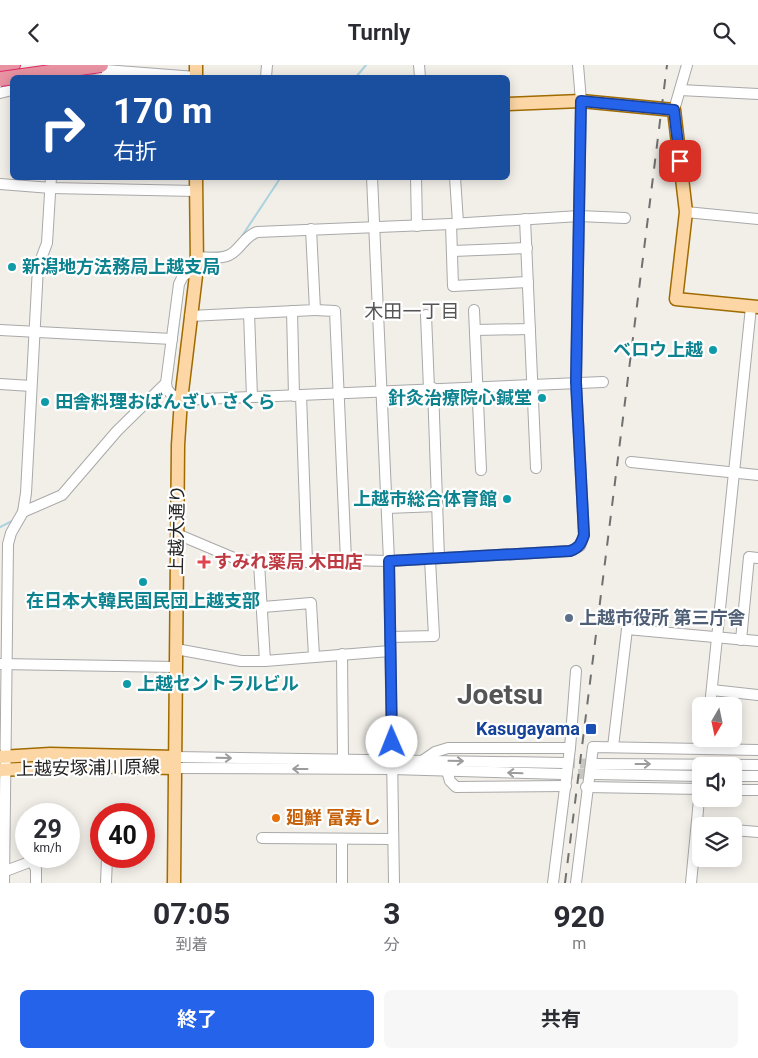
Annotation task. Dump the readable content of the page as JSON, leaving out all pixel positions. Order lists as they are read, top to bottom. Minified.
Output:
{"streets":{"main road":["上越大通り","上越安塚浦川原線"]},"crossings":[["上越大通り","上越安塚浦川原線"]],"districts":["木田一丁目","Joetsu"],"places":{"other":["新潟地方法務局上越支局","ベロウ上越","針灸治療院心鍼堂","田舎料理おばんざい さくら","上越市総合体育館","在日本大韓民国民団上越支部","上越市役所 第三庁舎","上越セントラルビル","廻鮮 富寿し"],"health":["すみれ薬局 木田店"],"transit":["Kasugayama"]},"north":"bottom","page":{"header":"Turnly","turn":["170 m","右折"],"speed":"29 km/h","limit":"40","eta":["07:05","到着","3","分","920","m"],"buttons":["終了","共有"]}}
